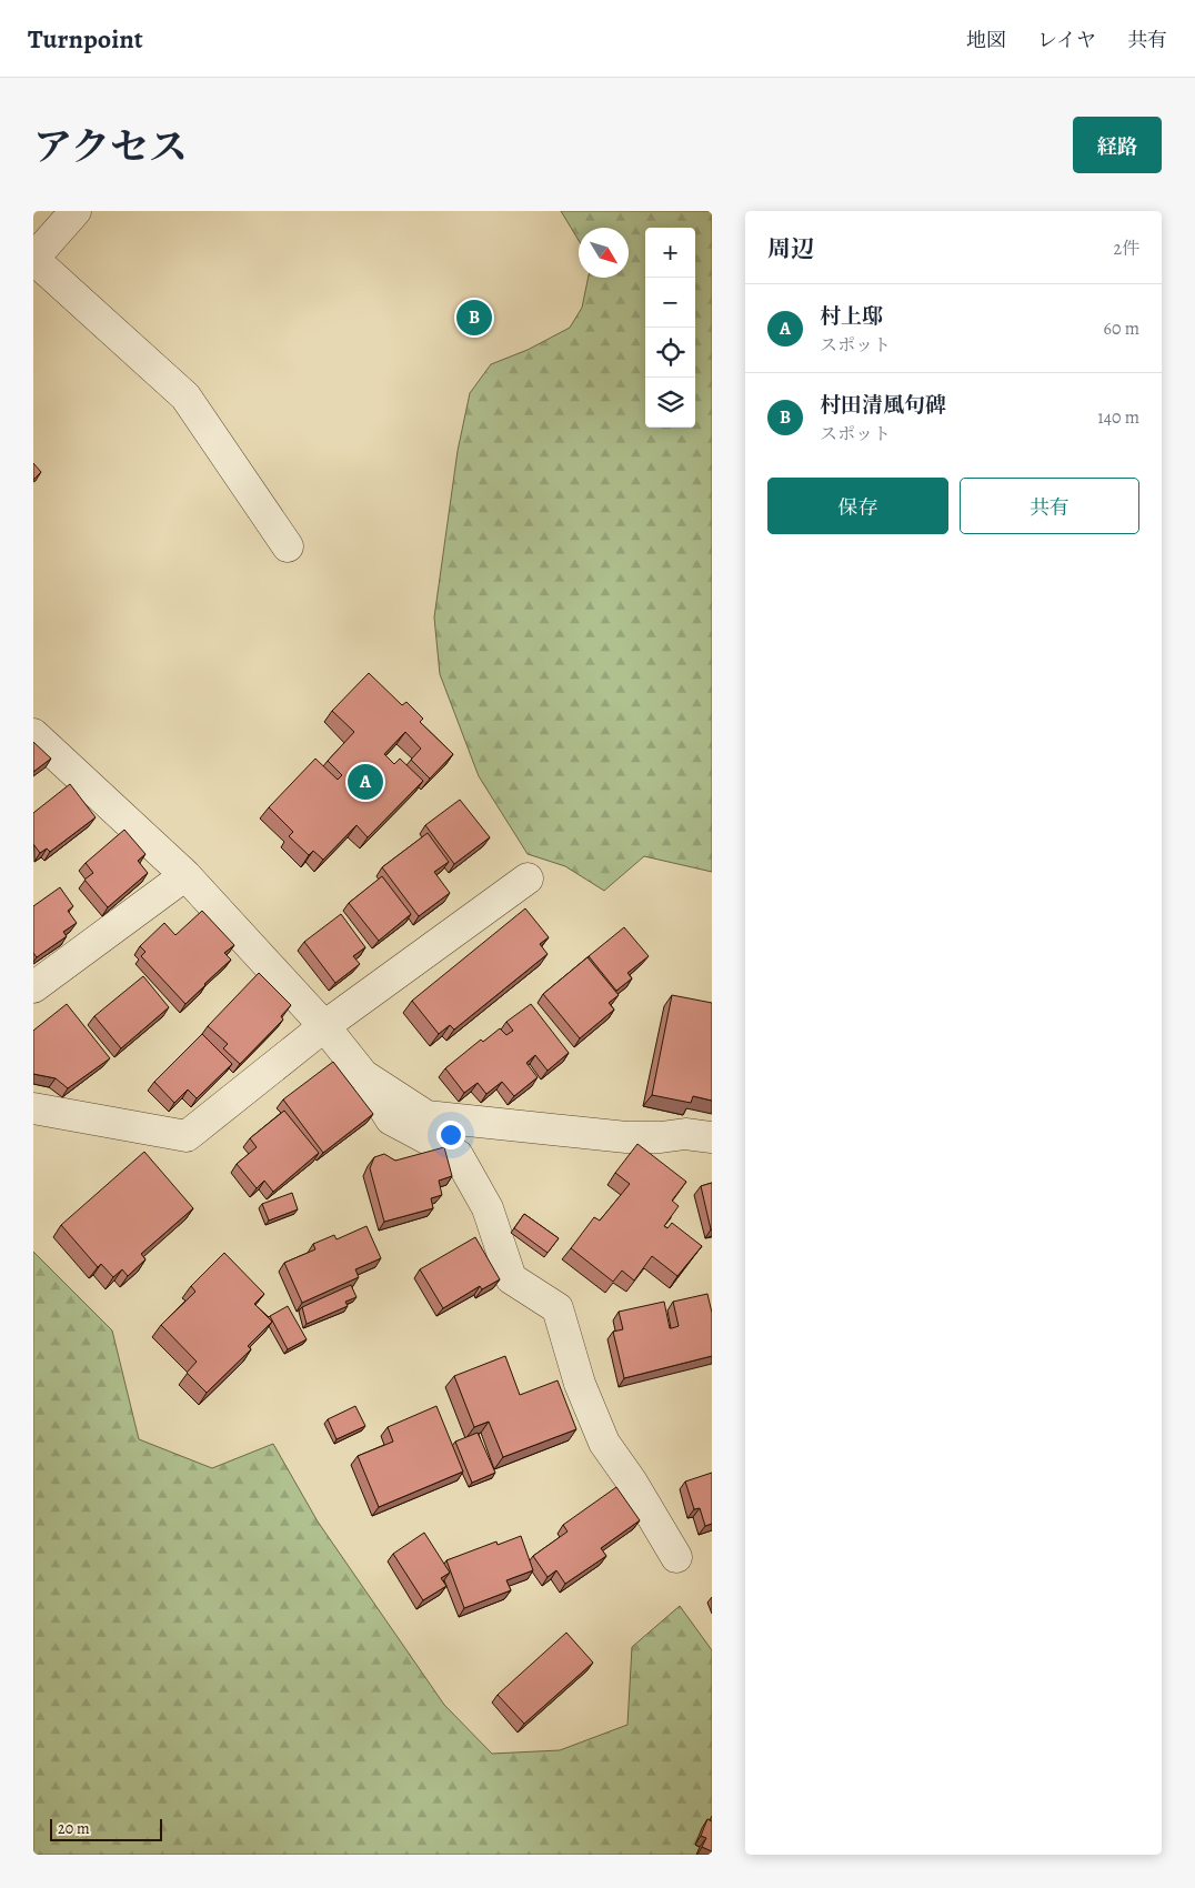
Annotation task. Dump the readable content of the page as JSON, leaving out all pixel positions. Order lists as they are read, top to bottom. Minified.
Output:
{"scale_bar":"20 m","north":"bottom right","page":{"header":"Turnpoint","nav":["地図","レイヤ","共有"],"title":"アクセス","buttons":["経路",["保存","共有"]],"heading":["周辺","2件"],"map_buttons":["+","−"],"list":[{"mark":"A","name":"村上邸","note":"スポット","value":"60 m"},{"mark":"B","name":"村田清風句碑","note":"スポット","value":"140 m"}],"pins":["B","A"],"scale":"20 m"}}
